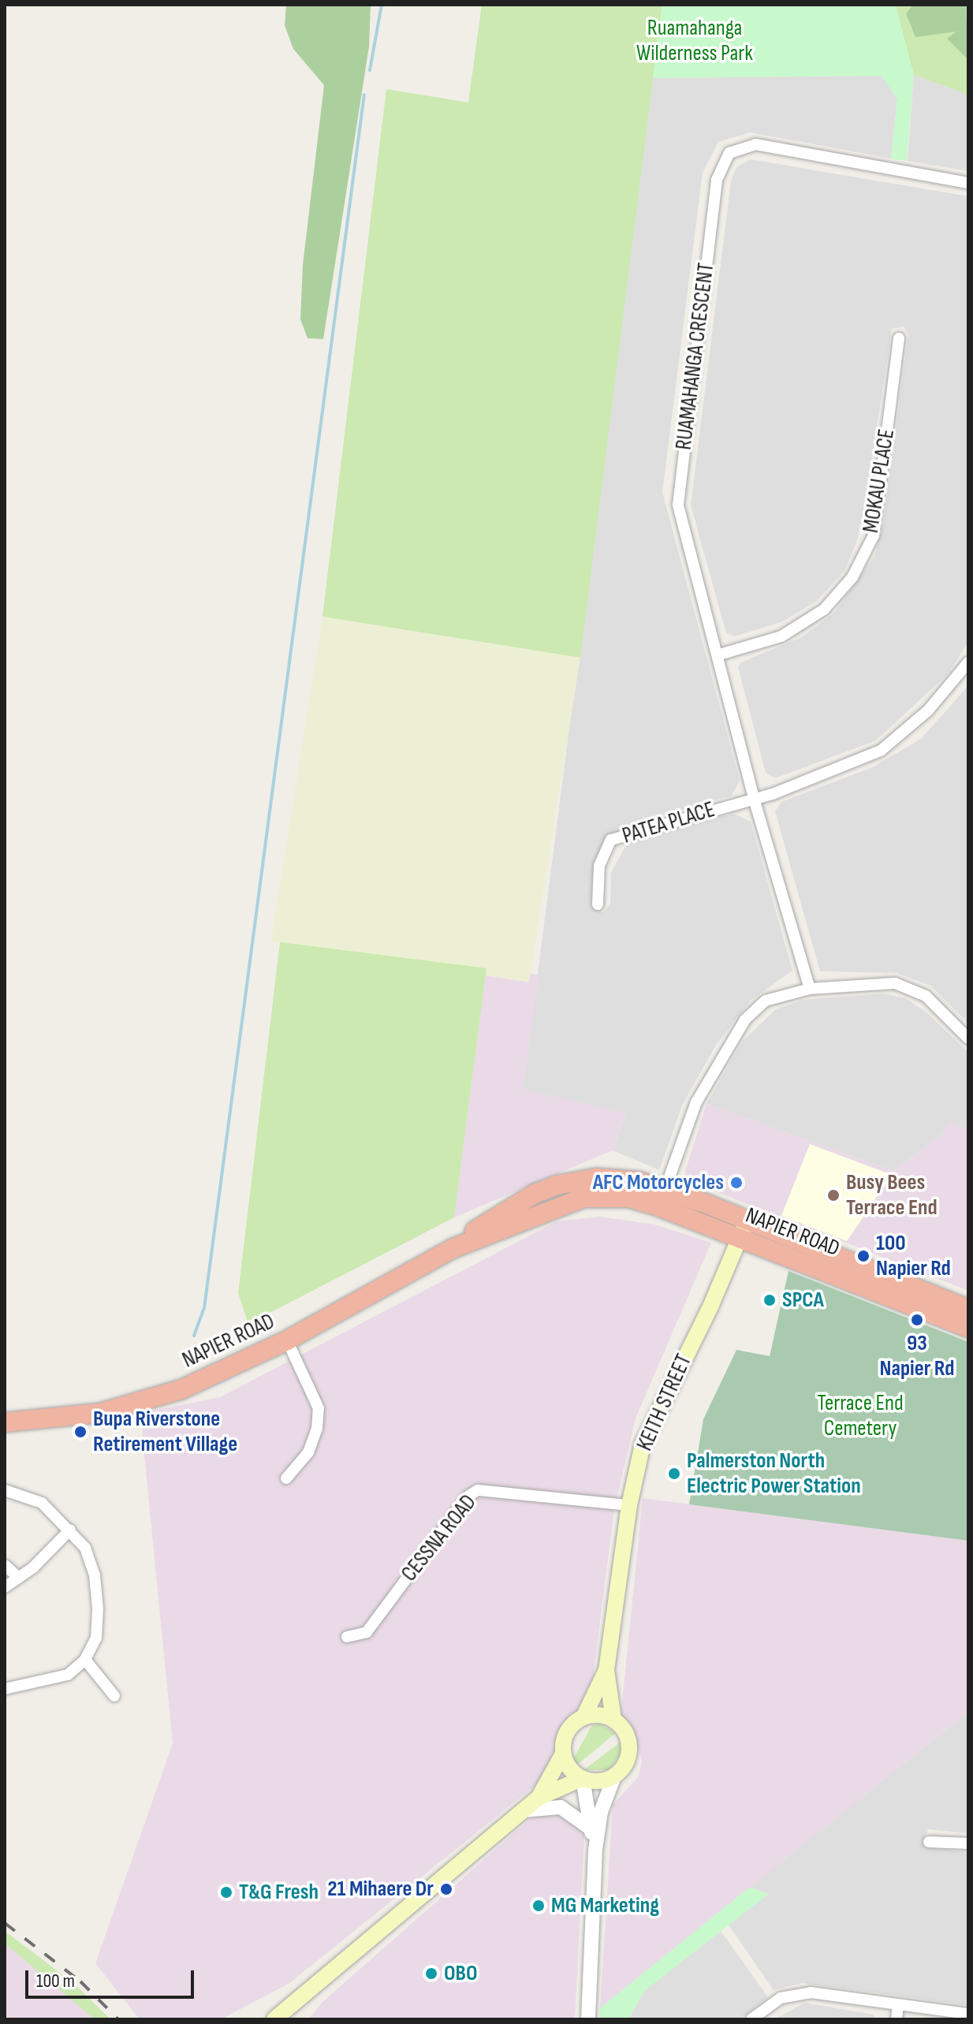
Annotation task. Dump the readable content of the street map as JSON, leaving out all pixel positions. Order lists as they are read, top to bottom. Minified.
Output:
{"streets":{"highway":["NAPIER ROAD"],"main road":["KEITH STREET"],"street":["RUAMAHANGA CRESCENT","MOKAU PLACE","PATEA PLACE","CESSNA ROAD"]},"crossings":[["RUAMAHANGA CRESCENT","MOKAU PLACE"],["RUAMAHANGA CRESCENT","PATEA PLACE"],["NAPIER ROAD","KEITH STREET"],["KEITH STREET","CESSNA ROAD"]],"parks":["Ruamahanga Wilderness Park","Terrace End Cemetery"],"places":["AFC Motorcycles","Busy Bees Terrace End","100 Napier Rd","SPCA","93 Napier Rd","Bupa Riverstone Retirement Village","Palmerston North Electric Power Station","21 Mihaere Dr","T&G Fresh","MG Marketing","OBO"],"scale_bar":"100 m"}
